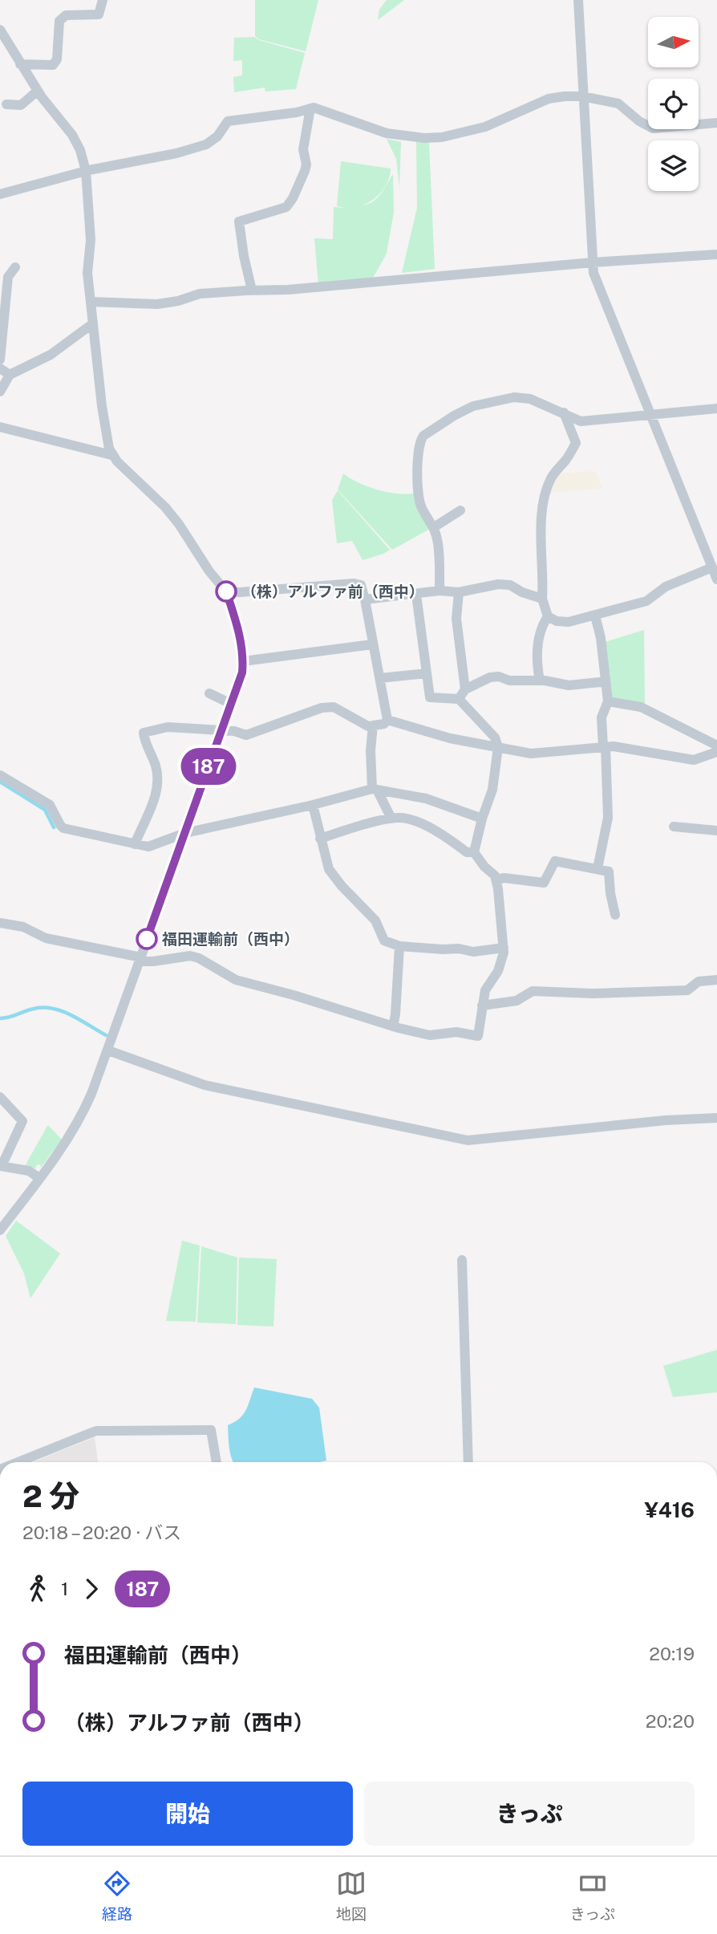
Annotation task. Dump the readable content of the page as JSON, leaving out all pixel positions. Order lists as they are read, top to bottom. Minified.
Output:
{"places":["（株）アルファ前（西中）","福田運輸前（西中）"],"lines":["bus line 187"],"north":"right","page":{"on_map":"187","heading":["2 分","20:18 – 20:20 · バス","¥416"],"legs":["1","187"],"list":[{"name":"福田運輸前（西中）","value":"20:19"},{"name":"（株）アルファ前（西中）","value":"20:20"}],"buttons":["開始","きっぷ"],"tabs":["経路","地図","きっぷ"]}}
